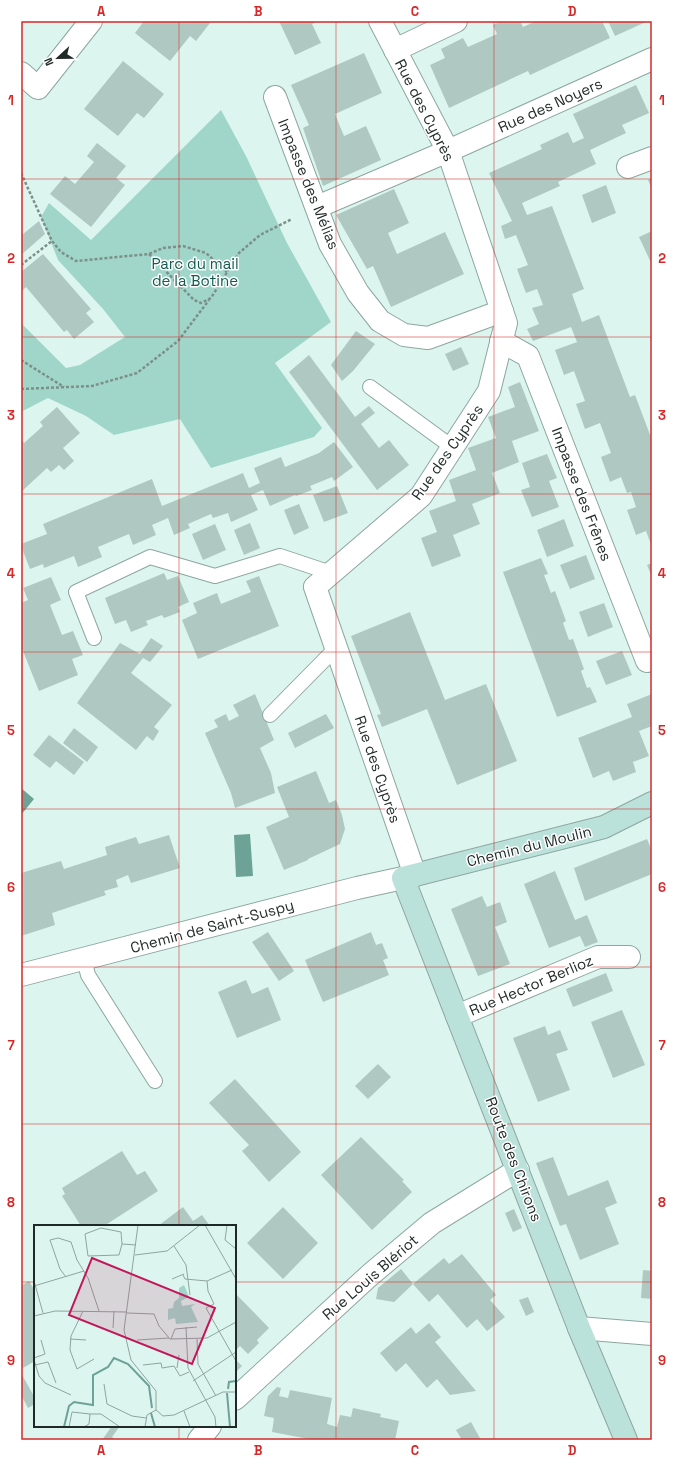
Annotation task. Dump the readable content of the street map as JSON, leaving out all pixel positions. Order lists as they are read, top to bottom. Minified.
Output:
{"streets":{"street":["Rue des Noyers","Rue des Cyprès","Impasse des Mélias","Impasse des Frênes","Chemin du Moulin","Chemin de Saint-Suspy","Rue Hector Berlioz","Route des Chirons","Rue Louis Blériot"]},"crossings":[["Rue des Noyers","Rue des Cyprès"],["Rue des Noyers","Impasse des Mélias"],["Rue des Cyprès","Impasse des Mélias"],["Rue des Cyprès","Impasse des Frênes"],["Rue des Cyprès","Chemin du Moulin"],["Rue des Cyprès","Chemin de Saint-Suspy"],["Rue des Cyprès","Route des Chirons"],["Chemin du Moulin","Chemin de Saint-Suspy"],["Chemin du Moulin","Route des Chirons"],["Chemin de Saint-Suspy","Route des Chirons"],["Rue Hector Berlioz","Route des Chirons"],["Route des Chirons","Rue Louis Blériot"]],"parks":["Parc du mail de la Botine"],"north":"left","grid":{"columns":["A","B","C","D"],"rows":["1","2","3","4","5","6","7","8","9"]}}
